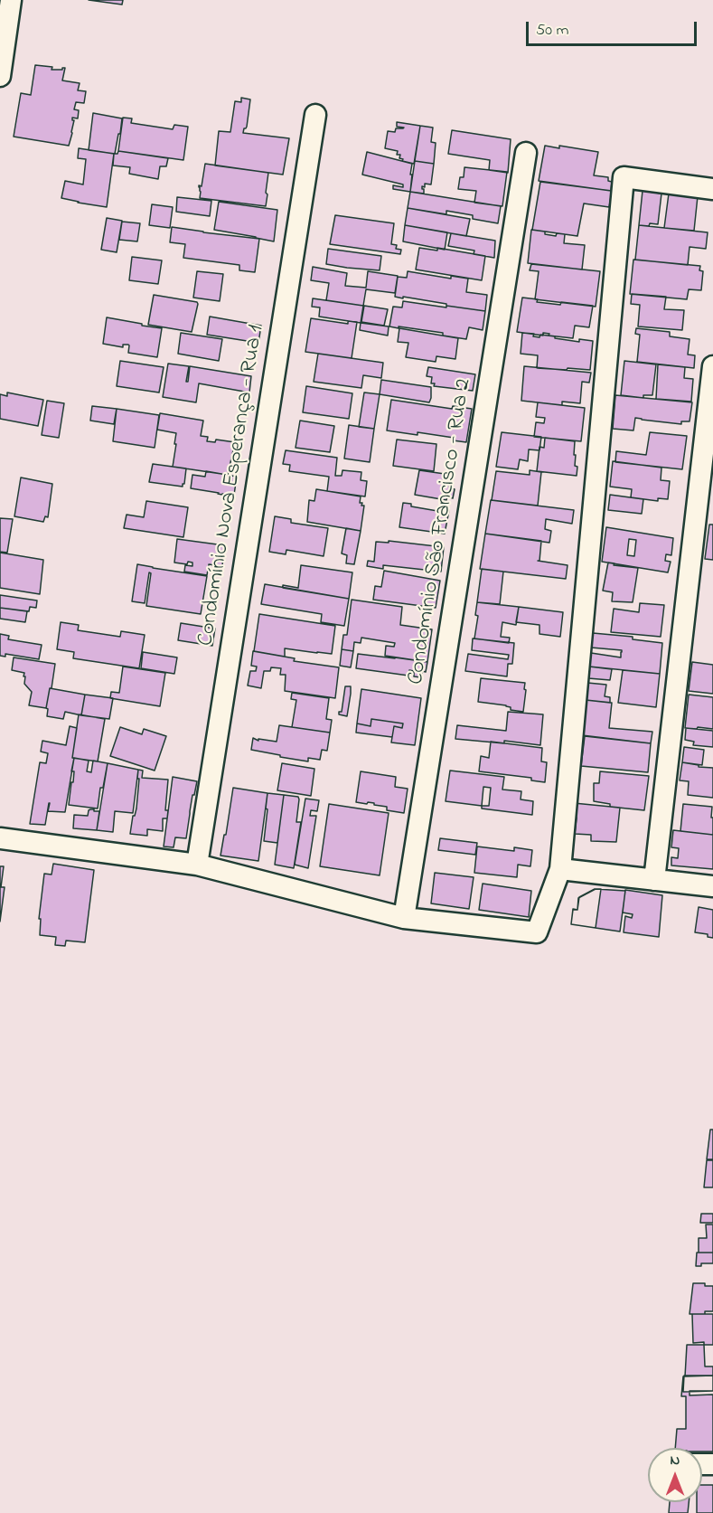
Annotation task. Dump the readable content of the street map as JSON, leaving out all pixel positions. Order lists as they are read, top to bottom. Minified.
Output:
{"streets":{"street":["Condomínio Nova Esperança - Rua 1","Condomínio São Francisco - Rua 2"]},"scale_bar":"50 m","north":"top"}
